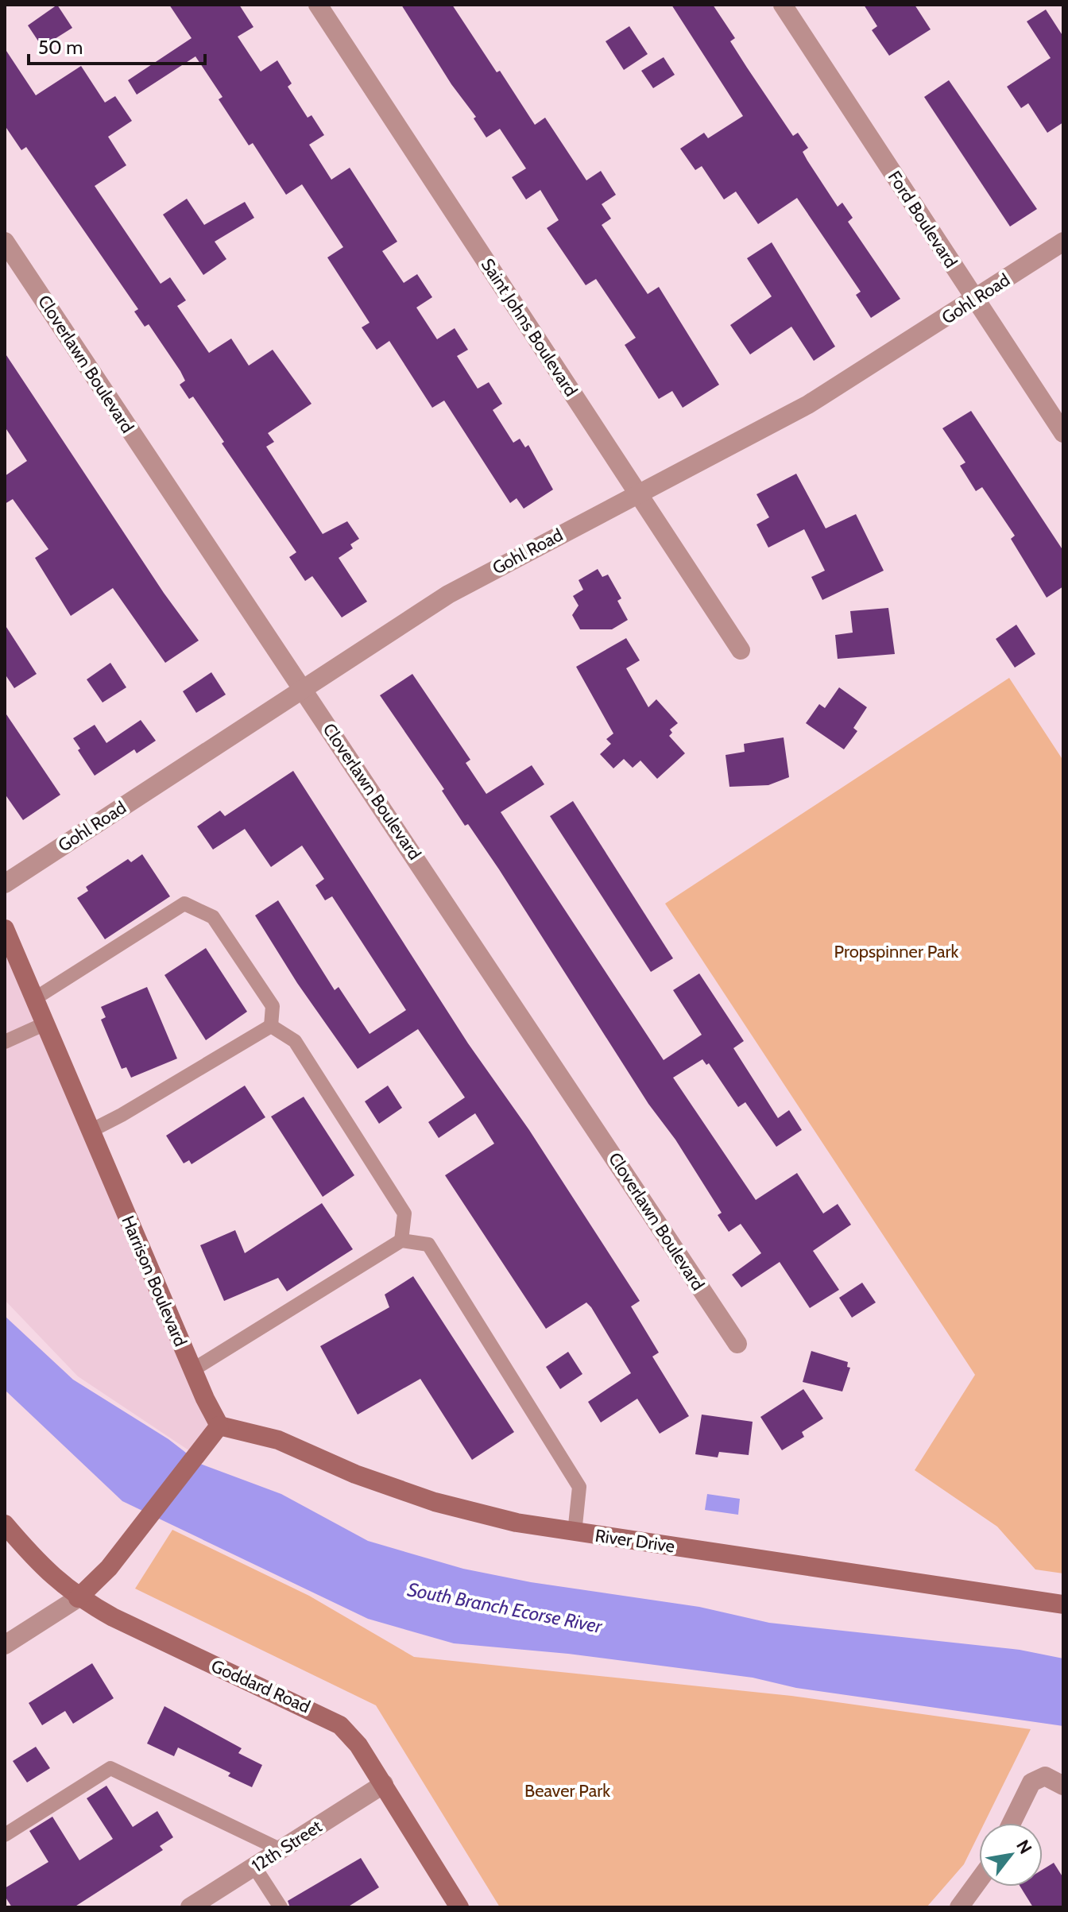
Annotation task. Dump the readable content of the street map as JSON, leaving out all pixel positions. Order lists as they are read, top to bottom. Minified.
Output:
{"streets":{"street":["Ford Boulevard","Gohl Road","Saint Johns Boulevard","Cloverlawn Boulevard","Harrison Boulevard","River Drive","Goddard Road","12th Street"]},"crossings":[["Ford Boulevard","Gohl Road"],["Gohl Road","Saint Johns Boulevard"],["Gohl Road","Cloverlawn Boulevard"],["Harrison Boulevard","River Drive"],["Goddard Road","12th Street"]],"water":["South Branch Ecorse River"],"parks":["Propspinner Park","Beaver Park"],"scale_bar":"50 m","north":"top right"}
